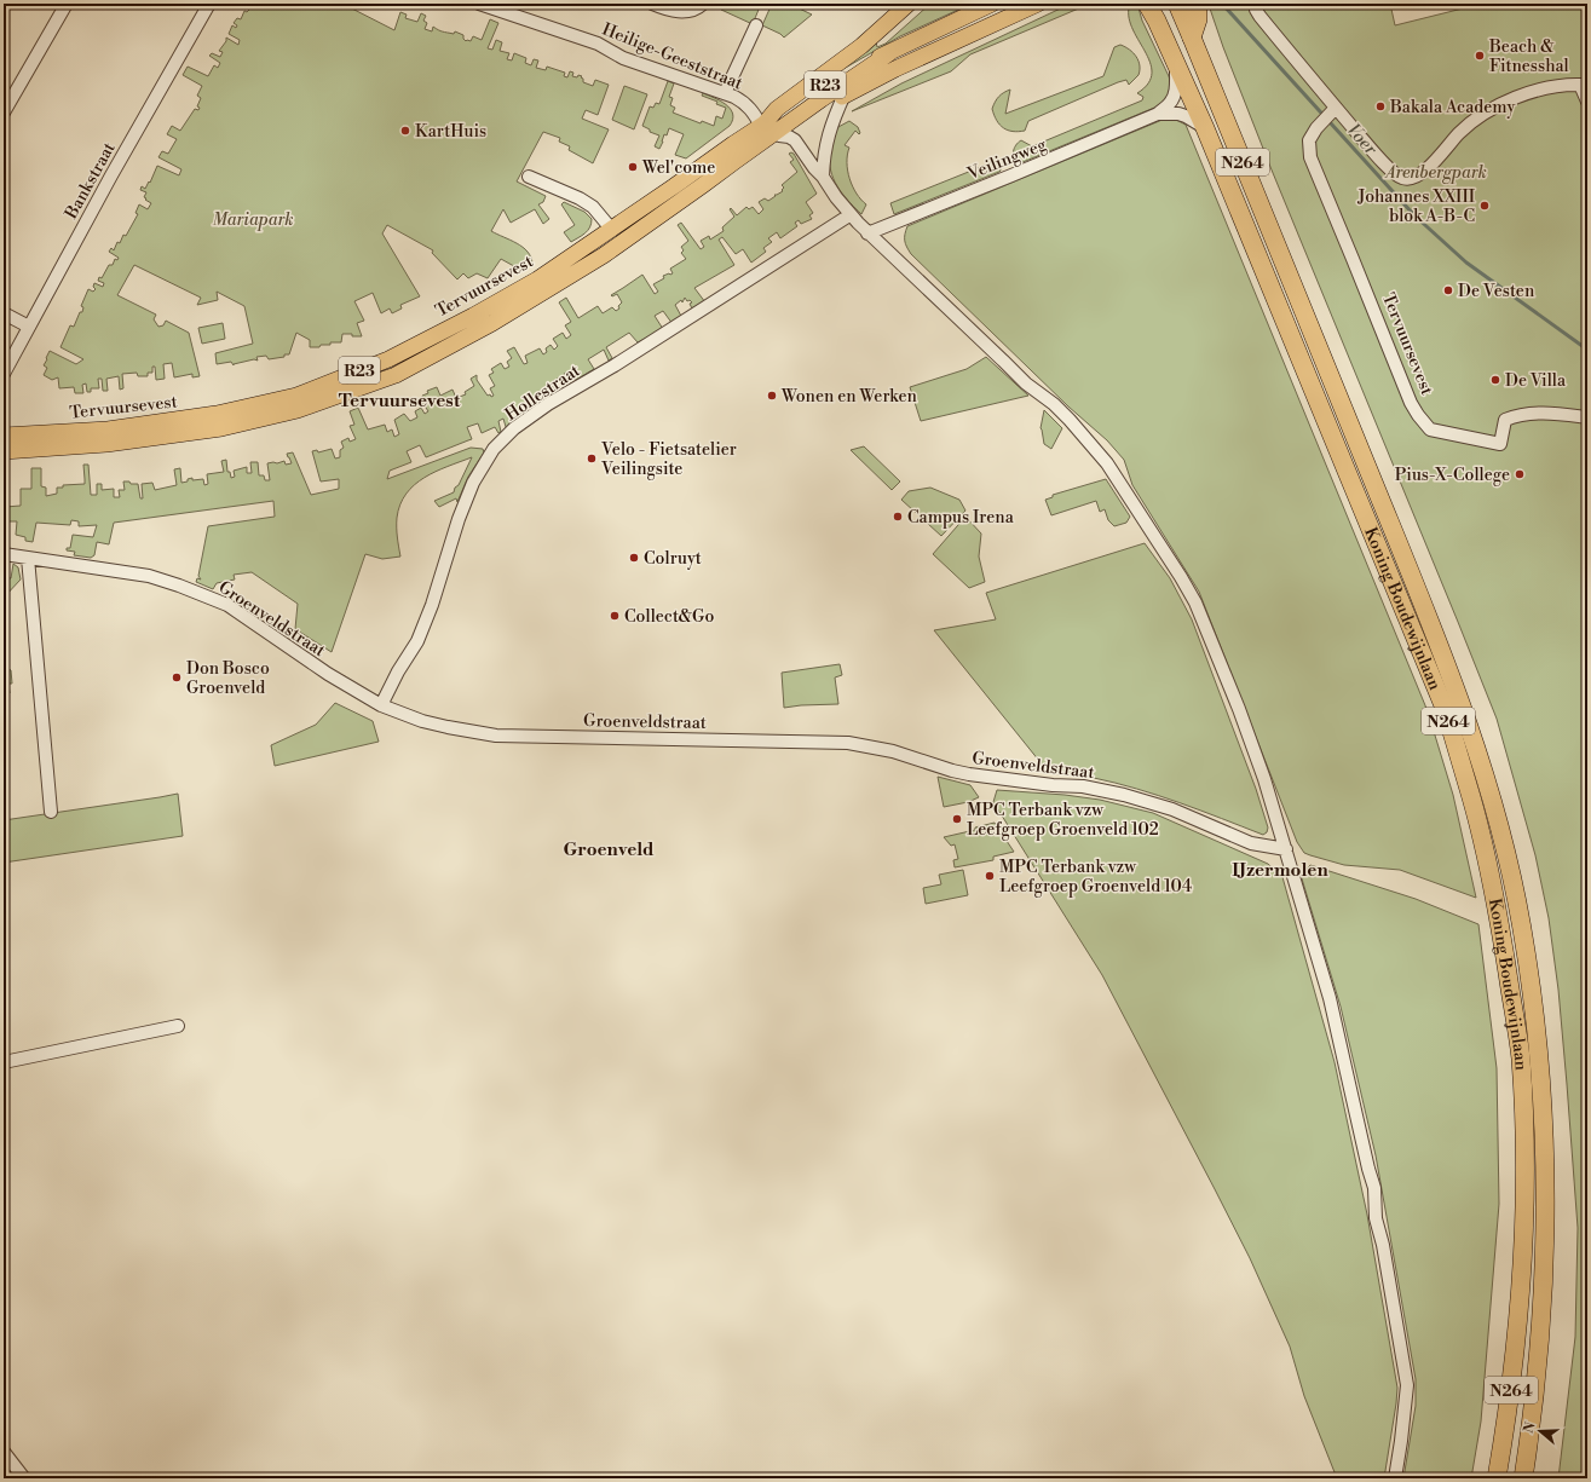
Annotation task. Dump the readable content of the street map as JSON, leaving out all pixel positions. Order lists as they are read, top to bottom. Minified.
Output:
{"streets":{"highway":["N264","Koning Boudewijnlaan"],"main road":["R23","Tervuursevest"],"street":["Heilige-Geeststraat","Veilingweg","Bankstraat","Hollestraat","Groenveldstraat"]},"crossings":[["Heilige-Geeststraat","R23"],["Heilige-Geeststraat","Tervuursevest"],["R23","Tervuursevest"],["Veilingweg","Koning Boudewijnlaan"],["Hollestraat","Groenveldstraat"]],"districts":["Tervuursevest","Groenveld","IJzermolen"],"water":["Voer"],"parks":["Arenbergpark","Mariapark"],"places":["Beach & Fitnesshal","Bakala Academy","KartHuis","Wel'come","Johannes XXIII blok A-B-C","De Vesten","De Villa","Wonen en Werken","Velo - Fietsatelier Veilingsite","Pius-X-College","Campus Irena","Colruyt","Collect&Go","Don Bosco Groenveld","MPC Terbank vzw Leefgroep Groenveld 102","MPC Terbank vzw Leefgroep Groenveld 104"],"north":"left"}
